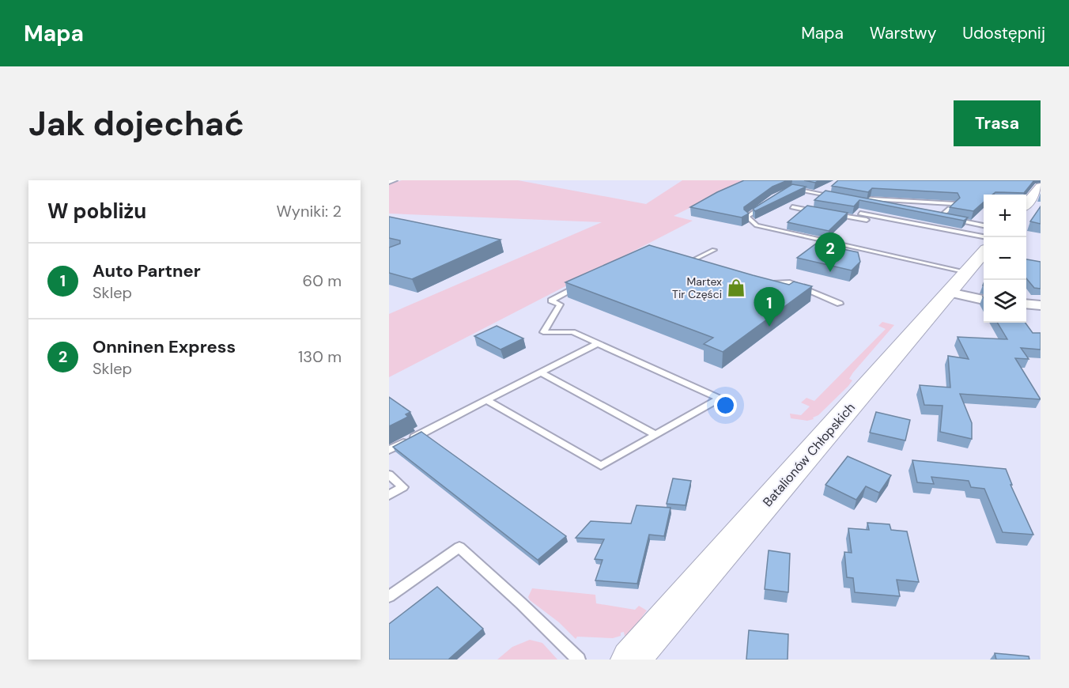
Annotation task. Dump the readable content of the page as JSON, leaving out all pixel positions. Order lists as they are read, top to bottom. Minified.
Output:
{"streets":{"street":["Batalionów Chłopskich"]},"places":{"shop":["Martex Tir Części"]},"page":{"header":"Mapa","nav":["Mapa","Warstwy","Udostępnij"],"buttons":"Trasa","title":"Jak dojechać","heading":["W pobliżu","Wyniki: 2"],"map_buttons":["+","−"],"pins":["2","1"],"list":[{"mark":"1","name":"Auto Partner","note":"Sklep","value":"60 m"},{"mark":"2","name":"Onninen Express","note":"Sklep","value":"130 m"}]}}
